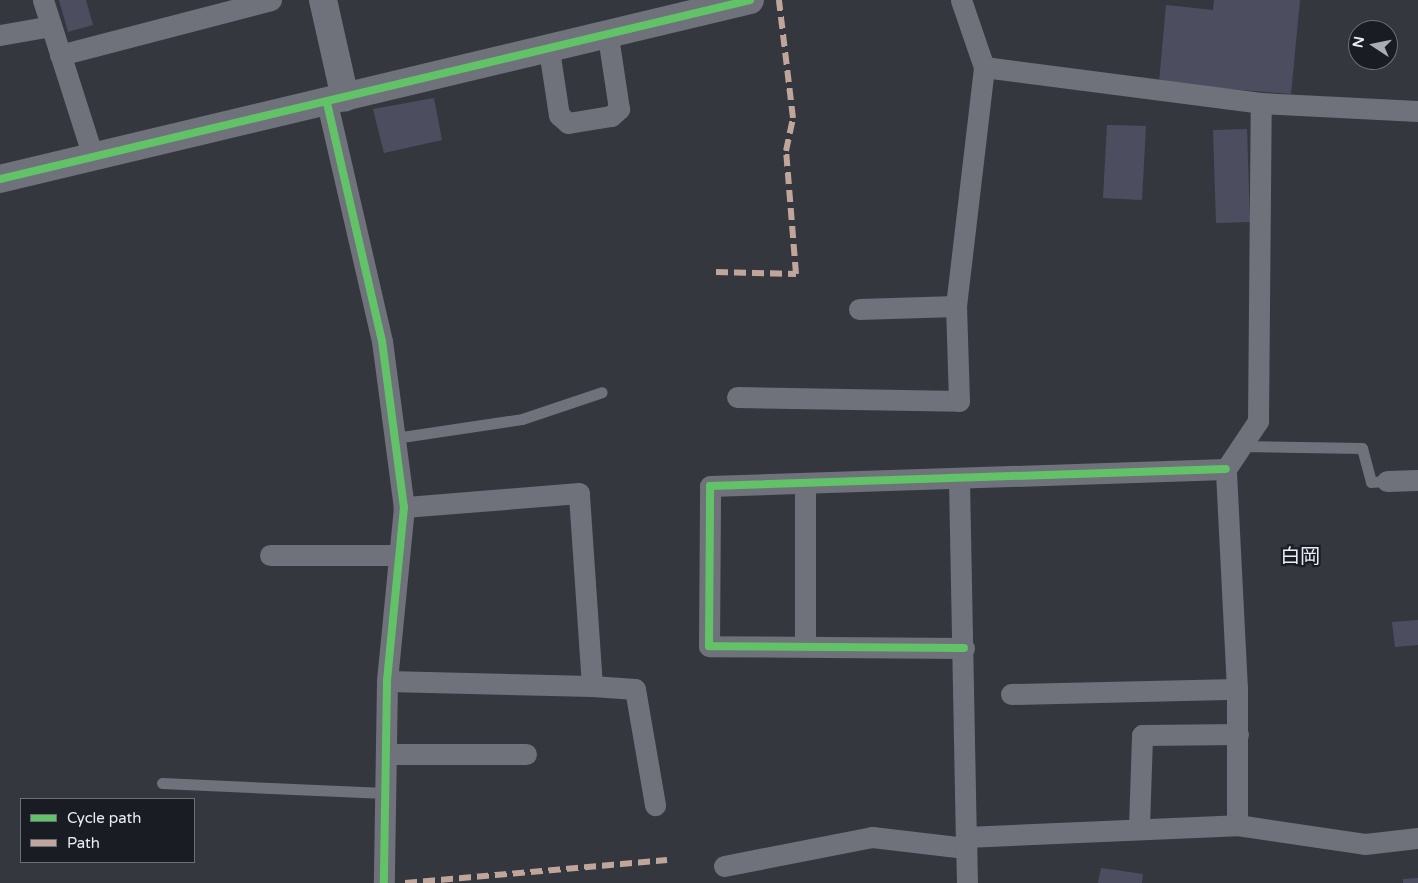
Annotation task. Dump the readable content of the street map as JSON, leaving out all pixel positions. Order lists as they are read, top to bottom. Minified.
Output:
{"districts":["白岡"],"legend":["Cycle path","Path"],"north":"left"}
